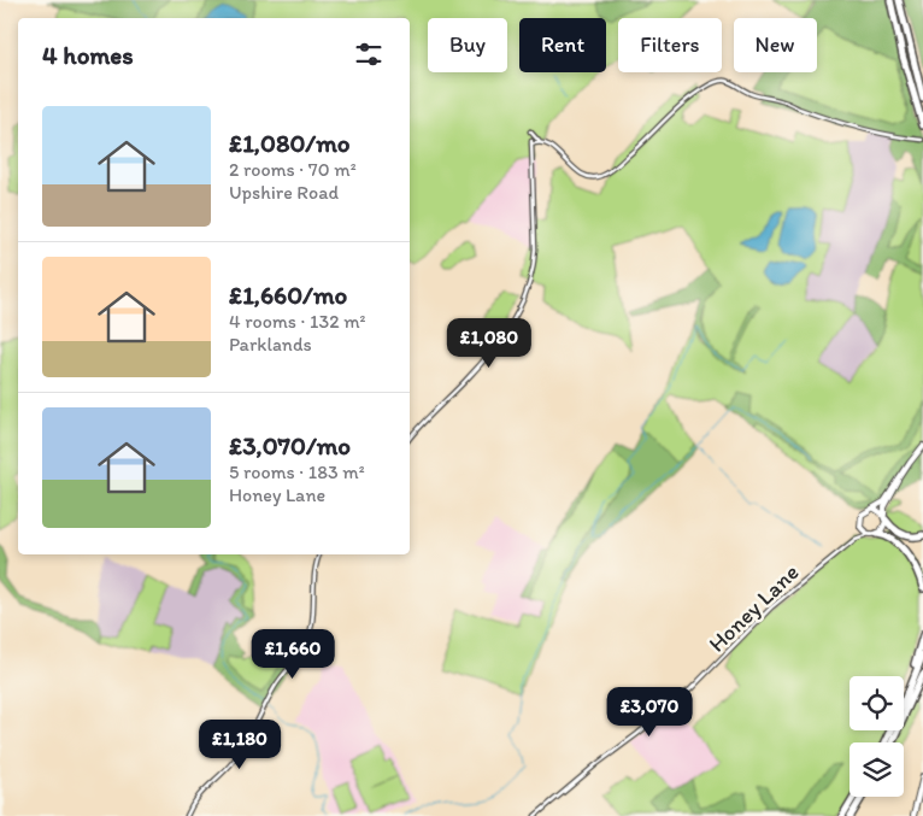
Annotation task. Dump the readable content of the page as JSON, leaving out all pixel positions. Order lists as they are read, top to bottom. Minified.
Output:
{"streets":{"street":["Honey Lane"]},"page":{"chip":["Buy","Rent","Filters","New"],"heading":"4 homes","list":[{"name":"£1,080/mo","note":"2 rooms · 70 m² · Upshire Road"},{"name":"£1,660/mo","note":"4 rooms · 132 m² · Parklands"},{"name":"£3,070/mo","note":"5 rooms · 183 m² · Honey Lane"}],"price":["£1,080","£1,660","£3,070","£1,180"]}}
